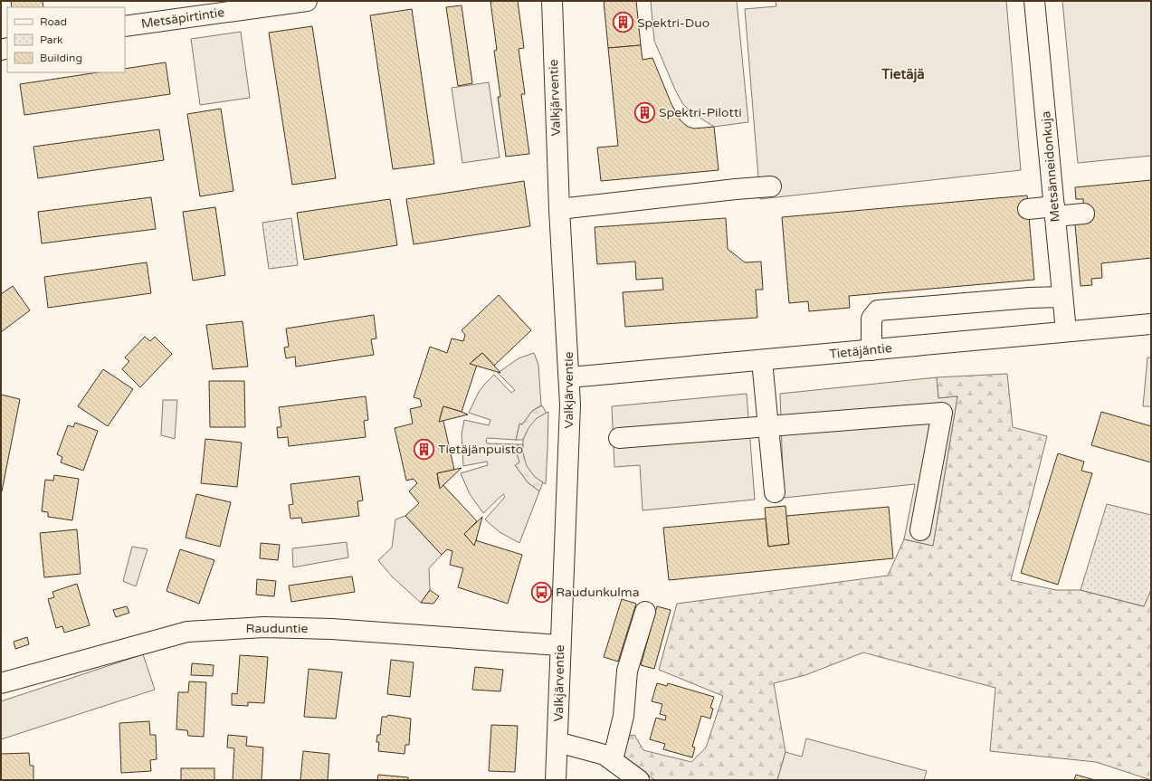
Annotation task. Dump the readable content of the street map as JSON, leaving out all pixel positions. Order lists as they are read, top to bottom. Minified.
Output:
{"streets":{"street":["Metsäpirtintie","Valkjärventie","Metsänneidonkuja","Tietäjäntie","Rauduntie"]},"crossings":[["Valkjärventie","Tietäjäntie"],["Valkjärventie","Rauduntie"],["Metsänneidonkuja","Tietäjäntie"]],"districts":["Tietäjä"],"places":{"building":["Spektri-Duo","Spektri-Pilotti","Tietäjänpuisto"],"bus stop":["Raudunkulma"]},"legend":["Road","Park","Building"]}
